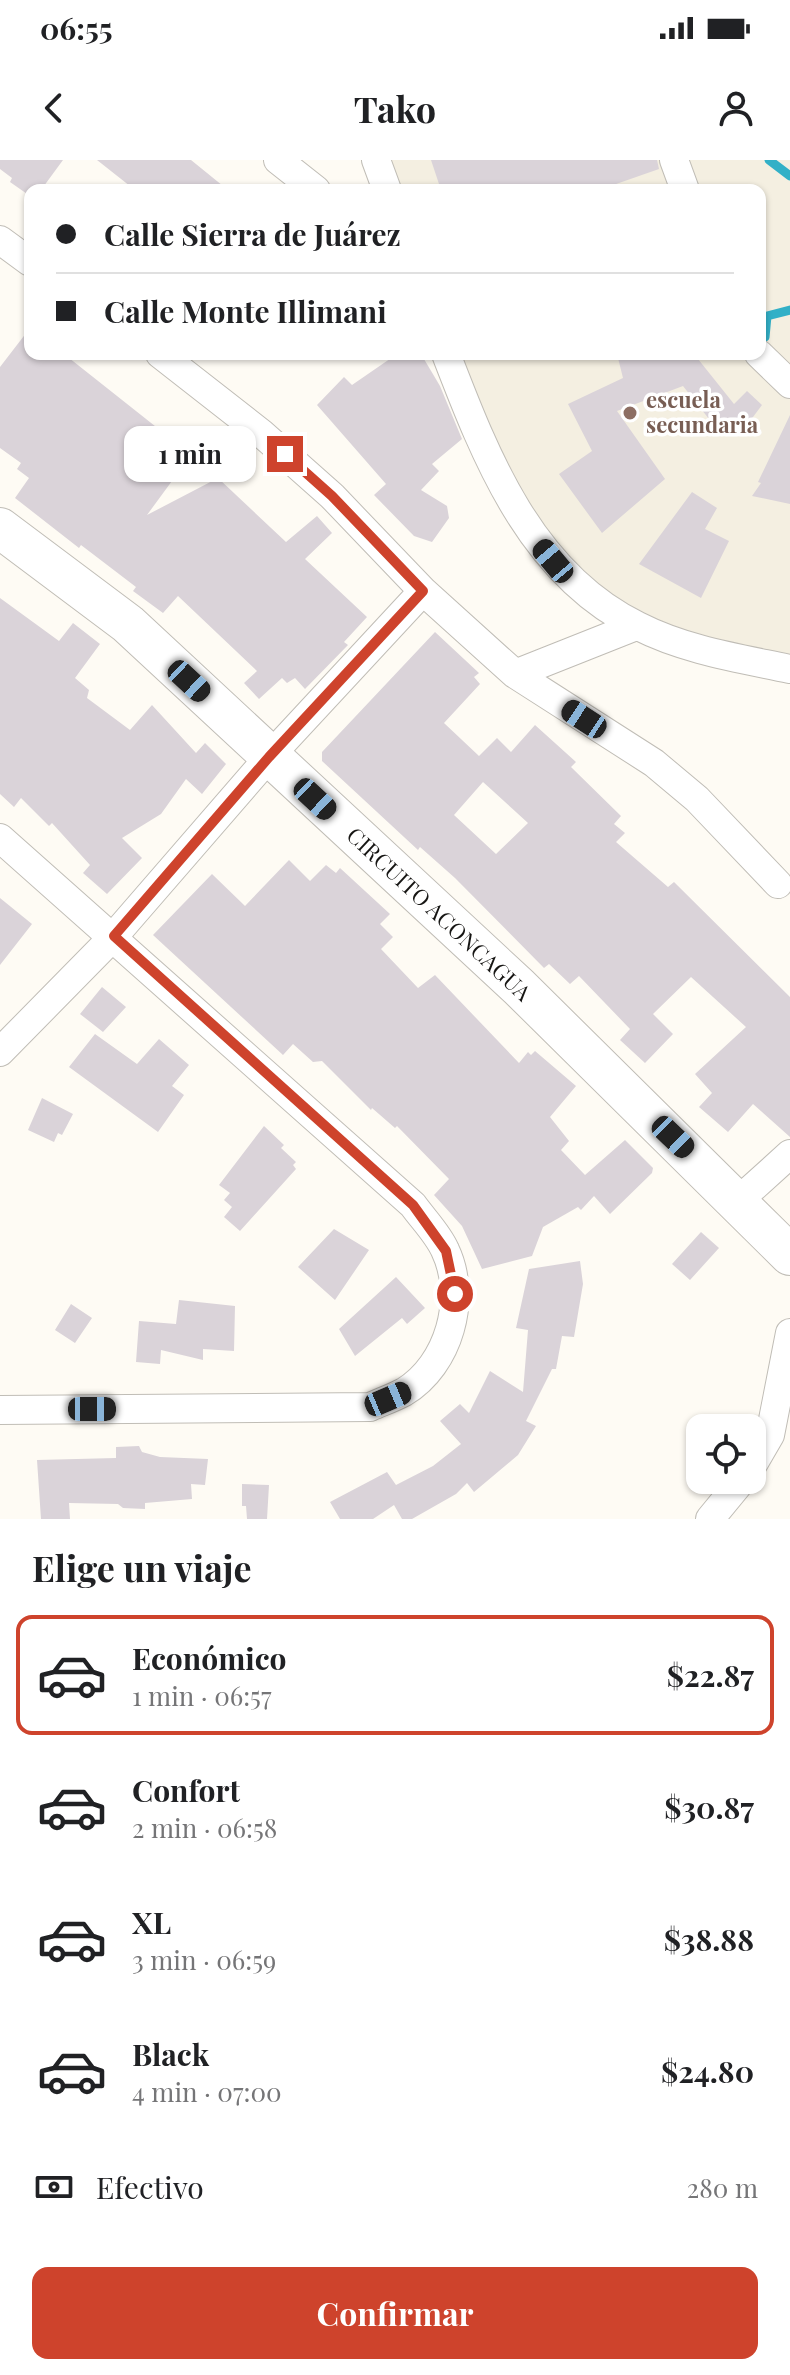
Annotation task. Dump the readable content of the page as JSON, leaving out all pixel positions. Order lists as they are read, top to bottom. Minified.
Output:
{"streets":{"street":["CIRCUITO ACONCAGUA"]},"places":["escuela secundaria"],"page":{"status":"06:55","header":"Tako","banner":["Calle Sierra de Juárez","Calle Monte Illimani"],"bubble":"1 min","heading":"Elige un viaje","list":[{"name":"Económico","note":"1 min · 06:57","value":"$22.87"},{"name":"Confort","note":"2 min · 06:58","value":"$30.87"},{"name":"XL","note":"3 min · 06:59","value":"$38.88"},{"name":"Black","note":"4 min · 07:00","value":"$24.80"}],"pay":["Efectivo","280 m"],"buttons":"Confirmar"}}
